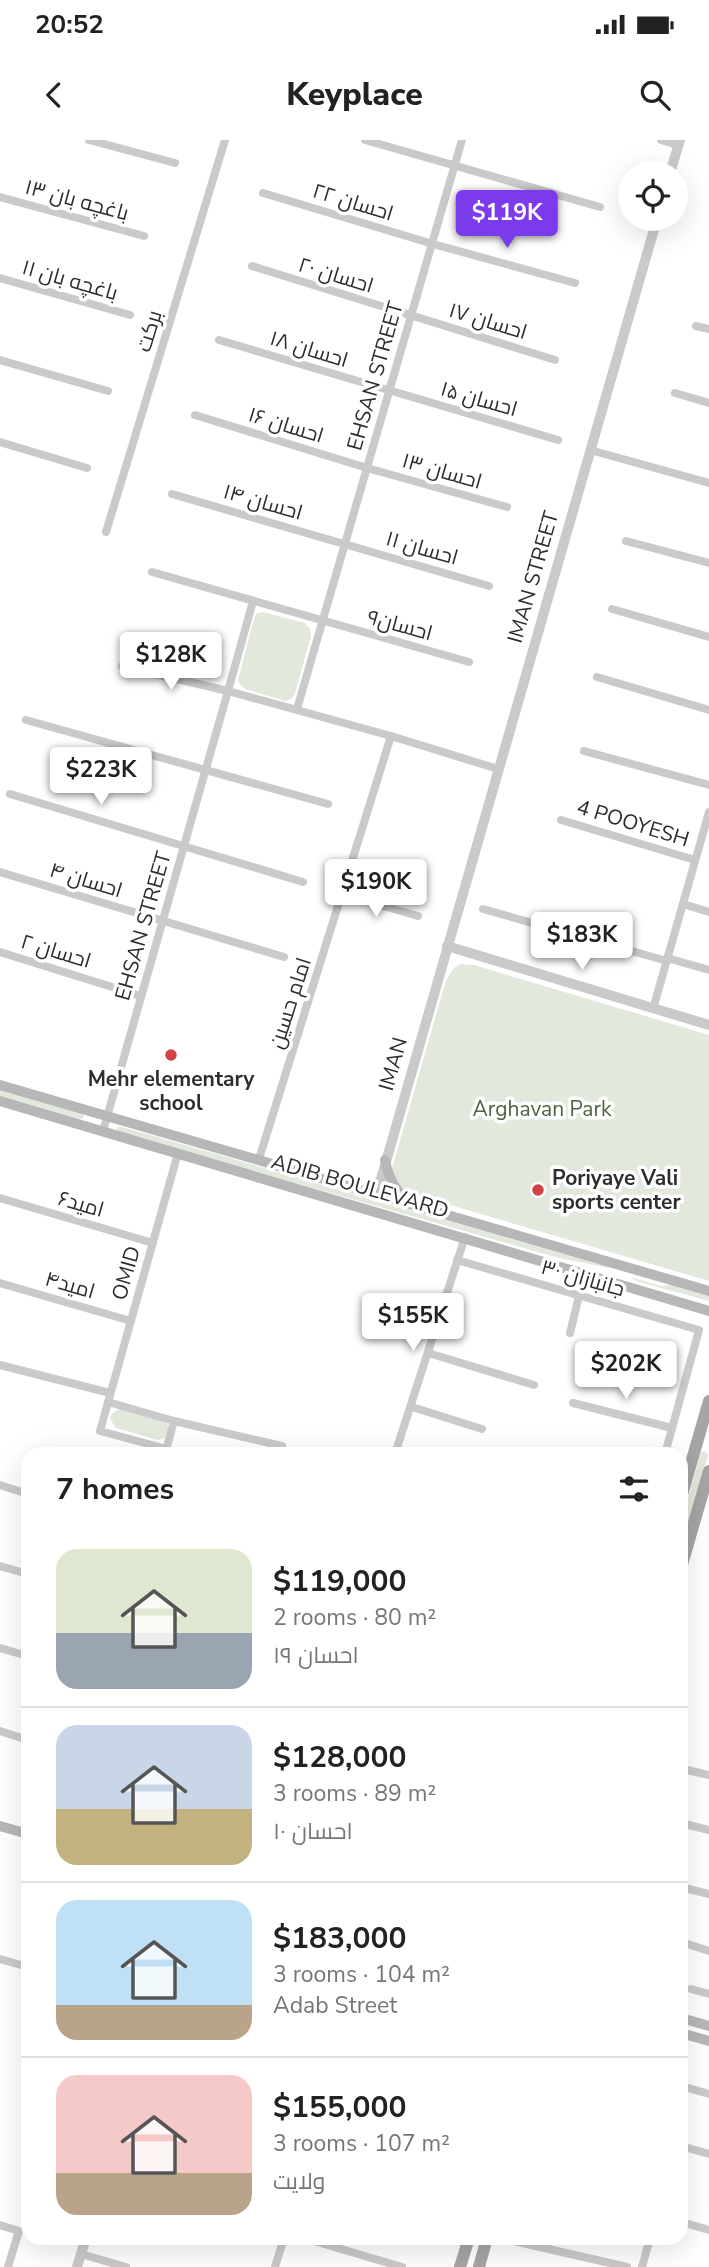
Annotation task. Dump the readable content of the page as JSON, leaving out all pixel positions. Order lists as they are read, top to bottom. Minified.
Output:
{"streets":{"main road":["ADIB BOULEVARD"],"street":["باغچه بان ۱۳","احسان ۲۲","احسان ۲۰","باغچه بان ۱۱","احسان ۱۷","برکت","احسان ۱۸","EHSAN STREET","احسان ۱۵","احسان ۱۶","احسان ۱۳","احسان ۱۴","احسان ۱۱","IMAN STREET","احسان۹","4 POOYESH","احسان ۴","احسان ۲","امام حسین","IMAN","امید۶","OMID","جانبازان ۳۰","امید۴"]},"crossings":[["احسان ۲۲","EHSAN STREET"],["احسان ۲۰","احسان ۱۷"],["احسان ۲۰","EHSAN STREET"],["احسان ۱۷","EHSAN STREET"],["احسان ۱۸","EHSAN STREET"],["احسان ۱۸","احسان ۱۵"],["EHSAN STREET","احسان ۱۵"],["EHSAN STREET","احسان ۱۶"],["EHSAN STREET","احسان ۱۳"],["EHSAN STREET","احسان ۱۴"],["EHSAN STREET","احسان ۱۱"],["EHSAN STREET","احسان۹"],["EHSAN STREET","احسان ۴"],["EHSAN STREET","احسان ۲"],["EHSAN STREET","ADIB BOULEVARD"],["احسان ۱۶","احسان ۱۳"],["احسان ۱۴","احسان ۱۱"],["IMAN STREET","IMAN"],["امام حسین","ADIB BOULEVARD"],["IMAN","ADIB BOULEVARD"],["ADIB BOULEVARD","OMID"],["امید۶","OMID"],["OMID","امید۴"]],"parks":["Arghavan Park"],"places":["Mehr elementary school","Poriyaye Vali sports center"],"page":{"status":"20:52","header":"Keyplace","price":["$119K","$128K","$223K","$190K","$183K","$155K","$202K"],"heading":"7 homes","list":[{"name":"$119,000","note":"2 rooms · 80 m² · احسان ۱۹"},{"name":"$128,000","note":"3 rooms · 89 m² · احسان ۱۰"},{"name":"$183,000","note":"3 rooms · 104 m² · Adab Street"},{"name":"$155,000","note":"3 rooms · 107 m² · ولایت"}]}}
